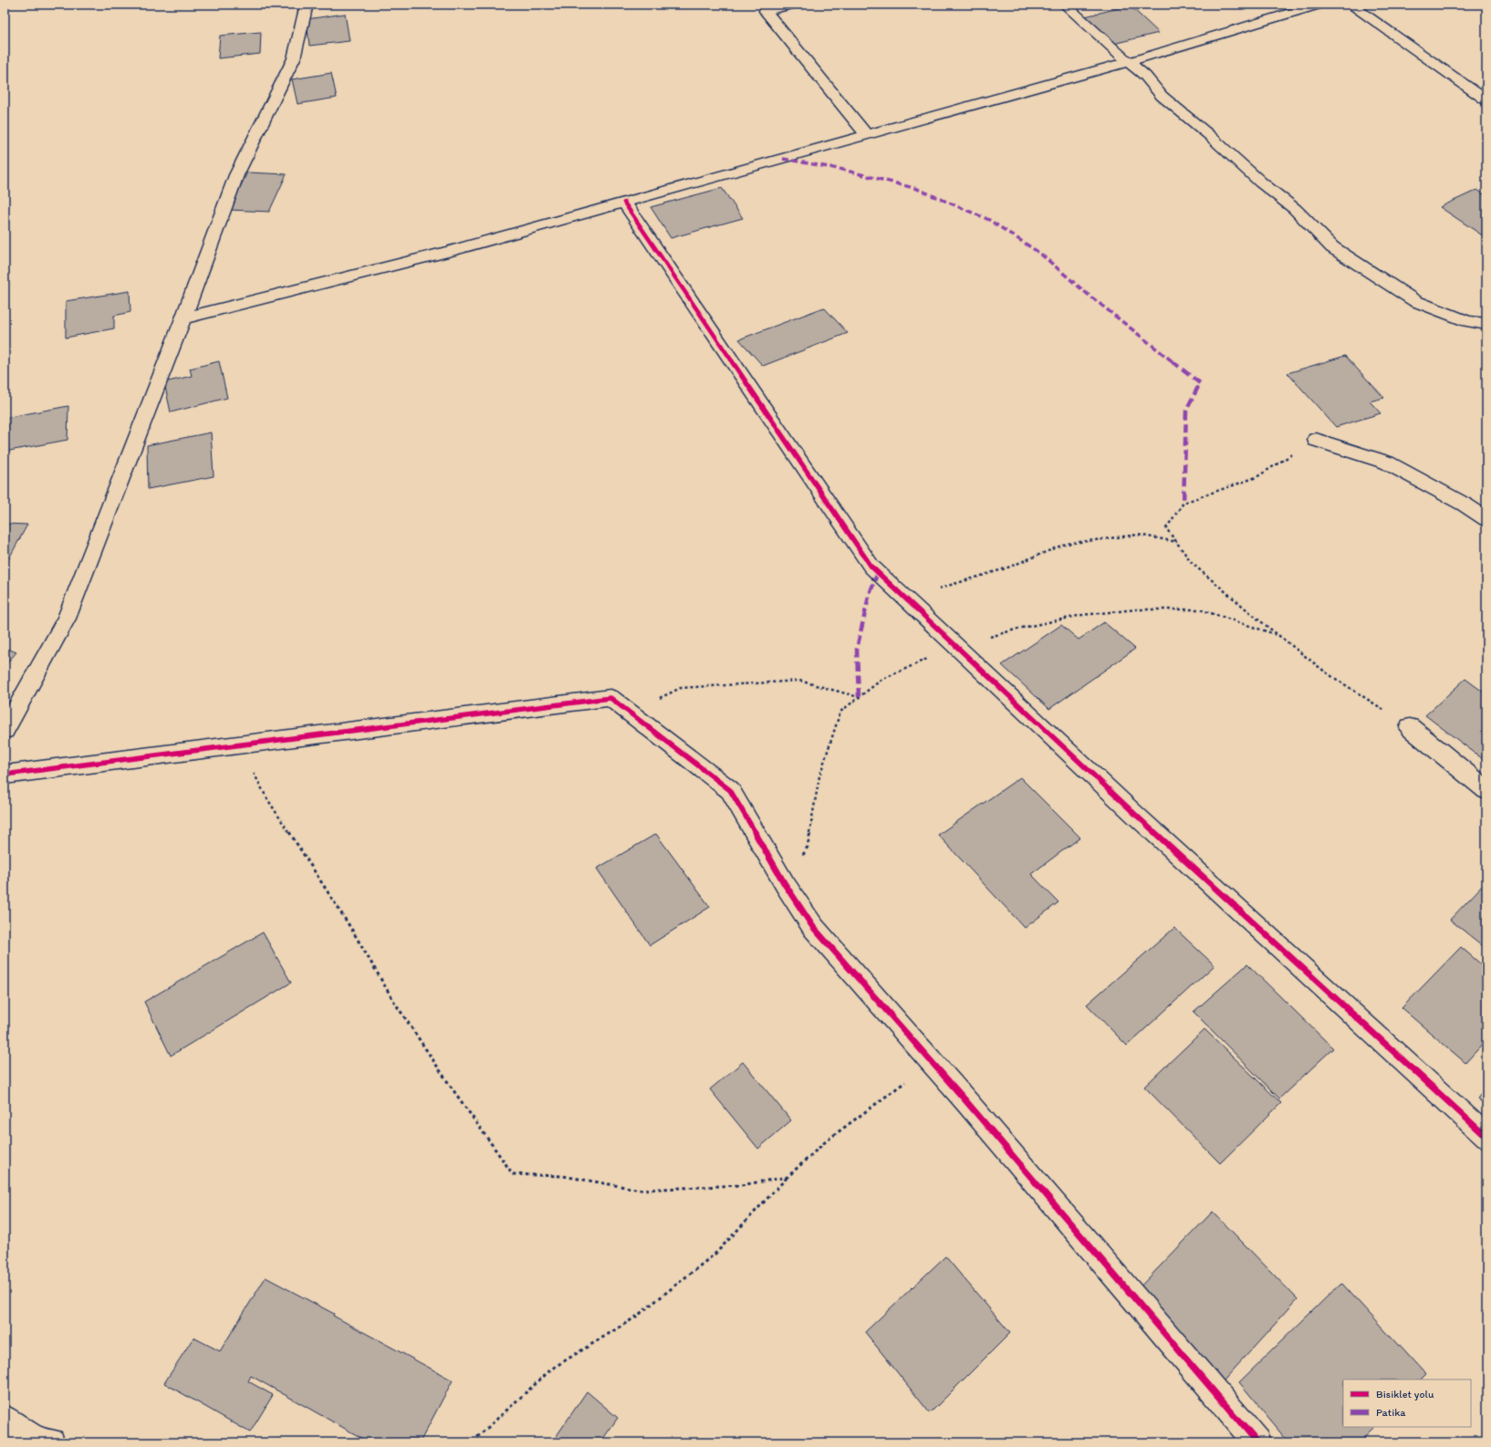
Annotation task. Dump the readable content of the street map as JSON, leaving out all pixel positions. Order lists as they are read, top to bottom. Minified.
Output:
{"legend":["Bisiklet yolu","Patika"]}
